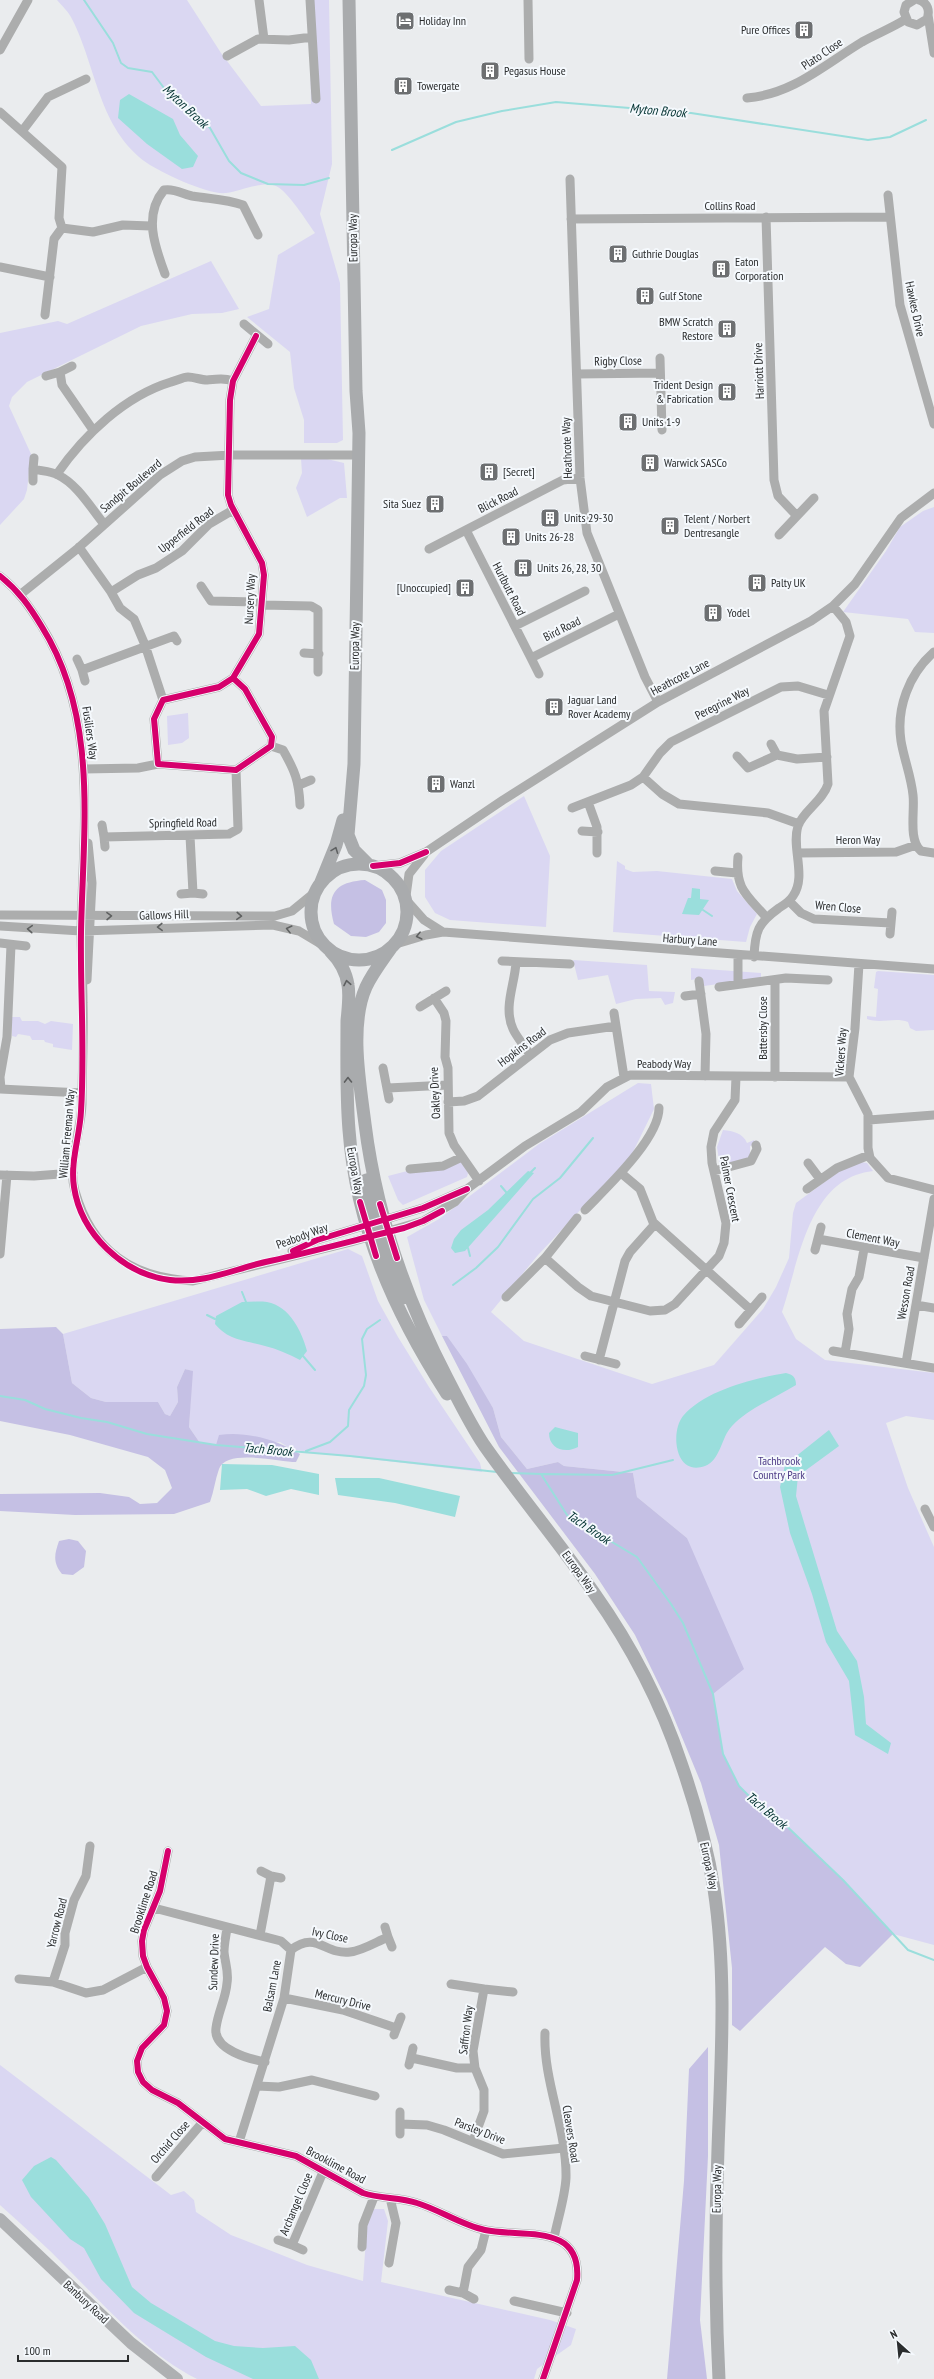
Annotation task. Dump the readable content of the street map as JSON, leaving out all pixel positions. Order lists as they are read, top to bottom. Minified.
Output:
{"streets":{"highway":["Europa Way"],"main road":["Banbury Road"],"street":["Plato Close","Collins Road","Hawkes Drive","Rigby Close","Harriott Drive","Heathcote Way","Sandpit Boulevard","Blick Road","Upperfield Road","Hurlbutt Road","Nursery Way","Bird Road","Heathcote Lane","Peregrine Way","Fusiliers Way","Springfield Road","Heron Way","Wren Close","Gallows Hill","Harbury Lane","Battersby Close","Hopkins Road","Vickers Way","Peabody Way","Oakley Drive","William Freeman Way","Palmer Crescent","Clement Way","Wesson Road","Brooklime Road","Yarrow Road","Ivy Close","Sundew Drive","Balsam Lane","Mercury Drive","Saffron Way","Parsley Drive","Cleavers Road","Orchid Close","Archangel Close"]},"crossings":[["Collins Road","Hawkes Drive"],["Collins Road","Harriott Drive"],["Collins Road","Heathcote Way"],["Europa Way","Sandpit Boulevard"],["Europa Way","Heathcote Lane"],["Europa Way","Gallows Hill"],["Europa Way","Harbury Lane"],["Europa Way","Peabody Way"],["Rigby Close","Heathcote Way"],["Heathcote Way","Blick Road"],["Heathcote Way","Bird Road"],["Heathcote Way","Heathcote Lane"],["Sandpit Boulevard","Nursery Way"],["Sandpit Boulevard","Fusiliers Way"],["Blick Road","Hurlbutt Road"],["Upperfield Road","Nursery Way"],["Hurlbutt Road","Bird Road"],["Heathcote Lane","Gallows Hill"],["Heathcote Lane","Harbury Lane"],["Fusiliers Way","Gallows Hill"],["Fusiliers Way","William Freeman Way"],["Gallows Hill","Harbury Lane"],["Harbury Lane","Vickers Way"],["Battersby Close","Peabody Way"],["Hopkins Road","Oakley Drive"],["Vickers Way","Peabody Way"],["Peabody Way","Oakley Drive"],["Peabody Way","William Freeman Way"],["Peabody Way","Palmer Crescent"],["Clement Way","Wesson Road"],["Brooklime Road","Balsam Lane"],["Brooklime Road","Cleavers Road"],["Brooklime Road","Orchid Close"],["Brooklime Road","Archangel Close"],["Ivy Close","Balsam Lane"],["Sundew Drive","Balsam Lane"],["Balsam Lane","Mercury Drive"],["Saffron Way","Parsley Drive"],["Parsley Drive","Cleavers Road"]],"water":["Myton Brook","Tach Brook"],"parks":["Tachbrook Country Park"],"places":{"hotel":["Holiday Inn"],"building":["Pure Offices","Pegasus House","Towergate","Guthrie Douglas","Eaton Corporation","Gulf Stone","BMW Scratch Restore","Trident Design & Fabrication","Units 1-9","Warwick SASCo","[Secret]","Sita Suez","Units 29-30","Telent / Norbert Dentresangle","Units 26-28","Units 26, 28, 30","Palty UK","[Unoccupied]","Yodel","Jaguar Land Rover Academy","Wanzl"]},"scale_bar":"100 m","north":"top left"}
